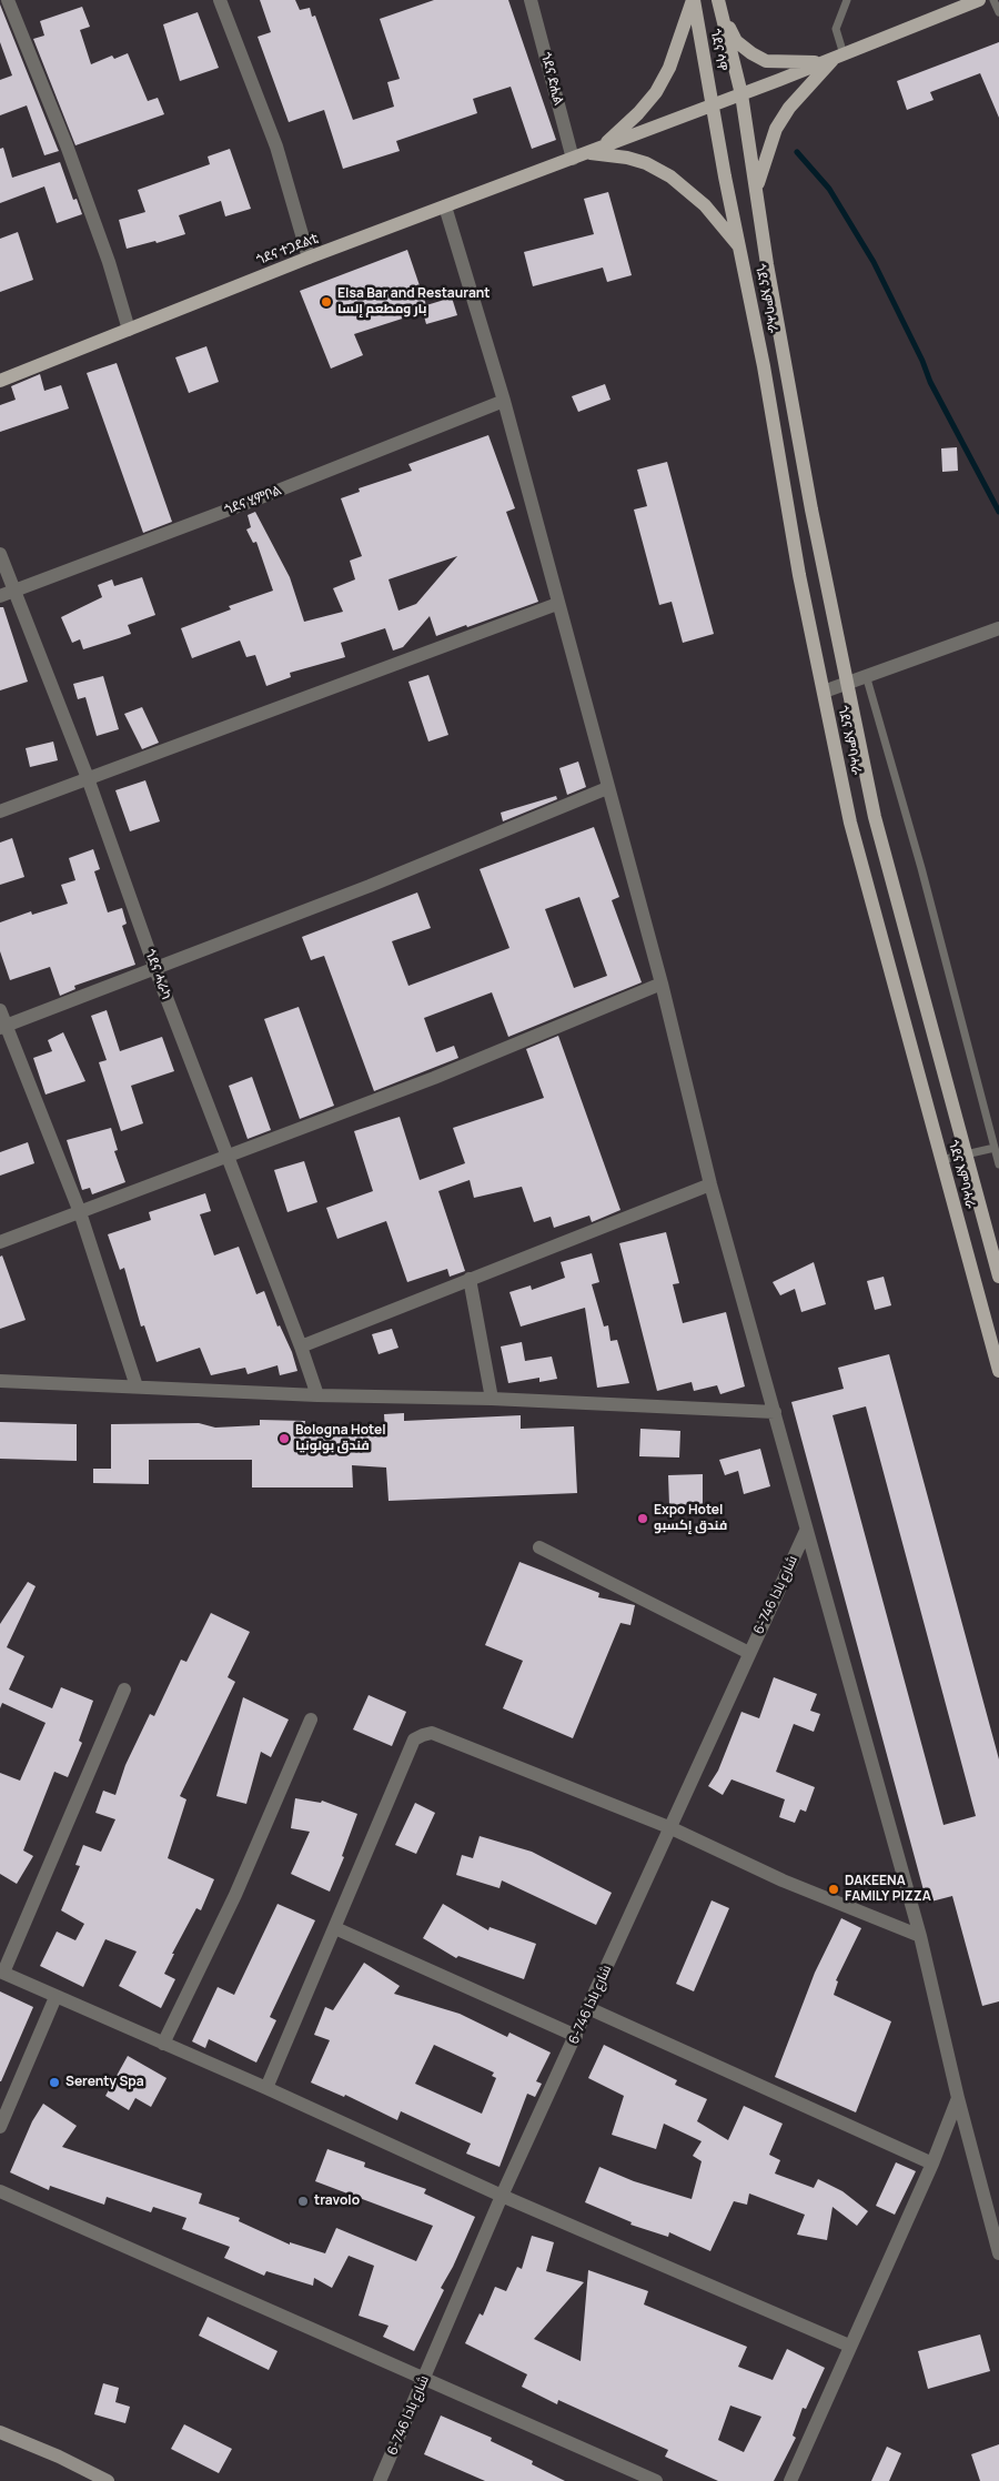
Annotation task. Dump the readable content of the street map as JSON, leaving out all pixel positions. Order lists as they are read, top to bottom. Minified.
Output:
{"streets":{"main road":["ጎደና ሳዋ","ጎደና ተጋደልቲ","ጎደና እምባሓራ"],"street":["ጎደና ድሒል","ጎደና ሂምቦል","ጎደና ሓራካ","شارع بادا 746-6"]},"crossings":[["ጎደና ሳዋ","ጎደና እምባሓራ"],["ጎደና ድሒል","ጎደና ተጋደልቲ"],["ጎደና ሂምቦል","ጎደና ሓራካ"]],"places":["Elsa Bar and Restaurant بار ومطعم إلسا","Bologna Hotel فندق بولونيا","Expo Hotel فندق إكسبو","DAKEENA FAMILY PIZZA","Serenty Spa","travolo"]}
